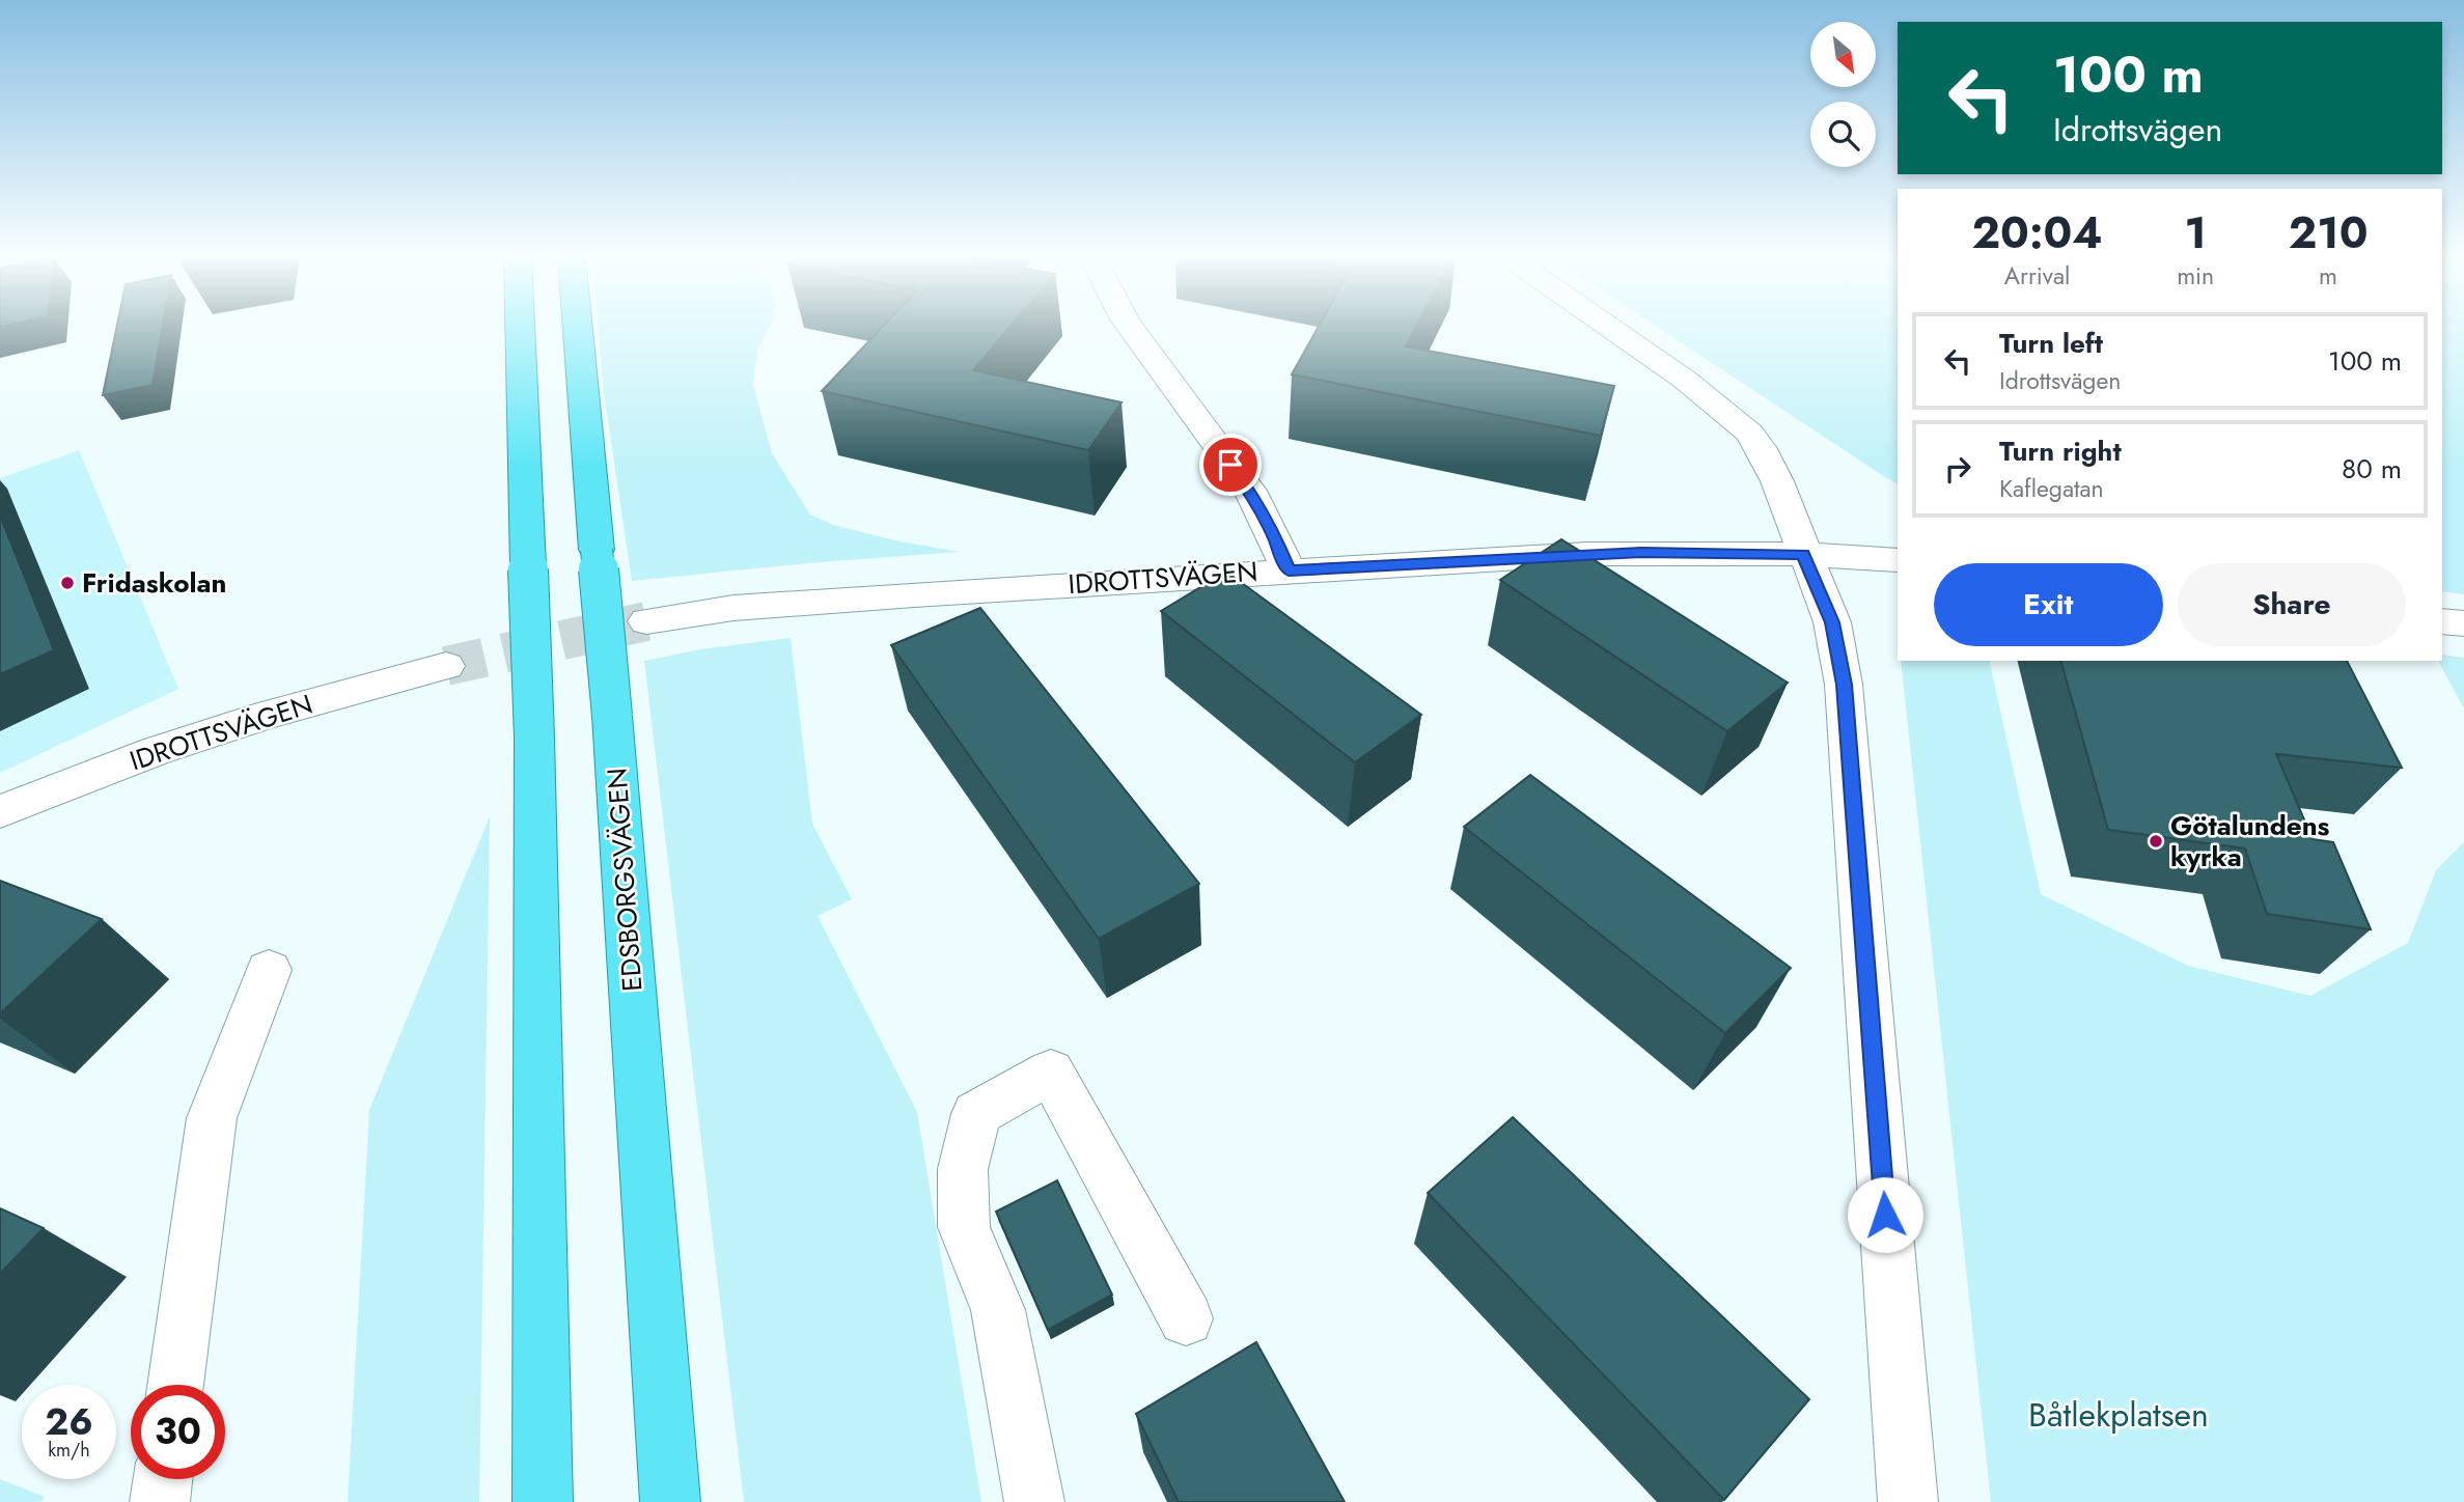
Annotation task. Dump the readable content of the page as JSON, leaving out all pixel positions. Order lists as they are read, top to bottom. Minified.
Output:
{"streets":{"highway":["EDSBORGSVÄGEN"],"street":["IDROTTSVÄGEN"]},"parks":["Båtlekplatsen"],"places":["Fridaskolan","Götalundens kyrka"],"north":"bottom right","page":{"turn":["100 m","Idrottsvägen"],"eta":["20:04","Arrival","1","min","210","m"],"list":[{"name":"Turn left","note":"Idrottsvägen","value":"100 m"},{"name":"Turn right","note":"Kaflegatan","value":"80 m"}],"buttons":["Exit","Share"],"speed":"26 km/h","limit":"30"}}
